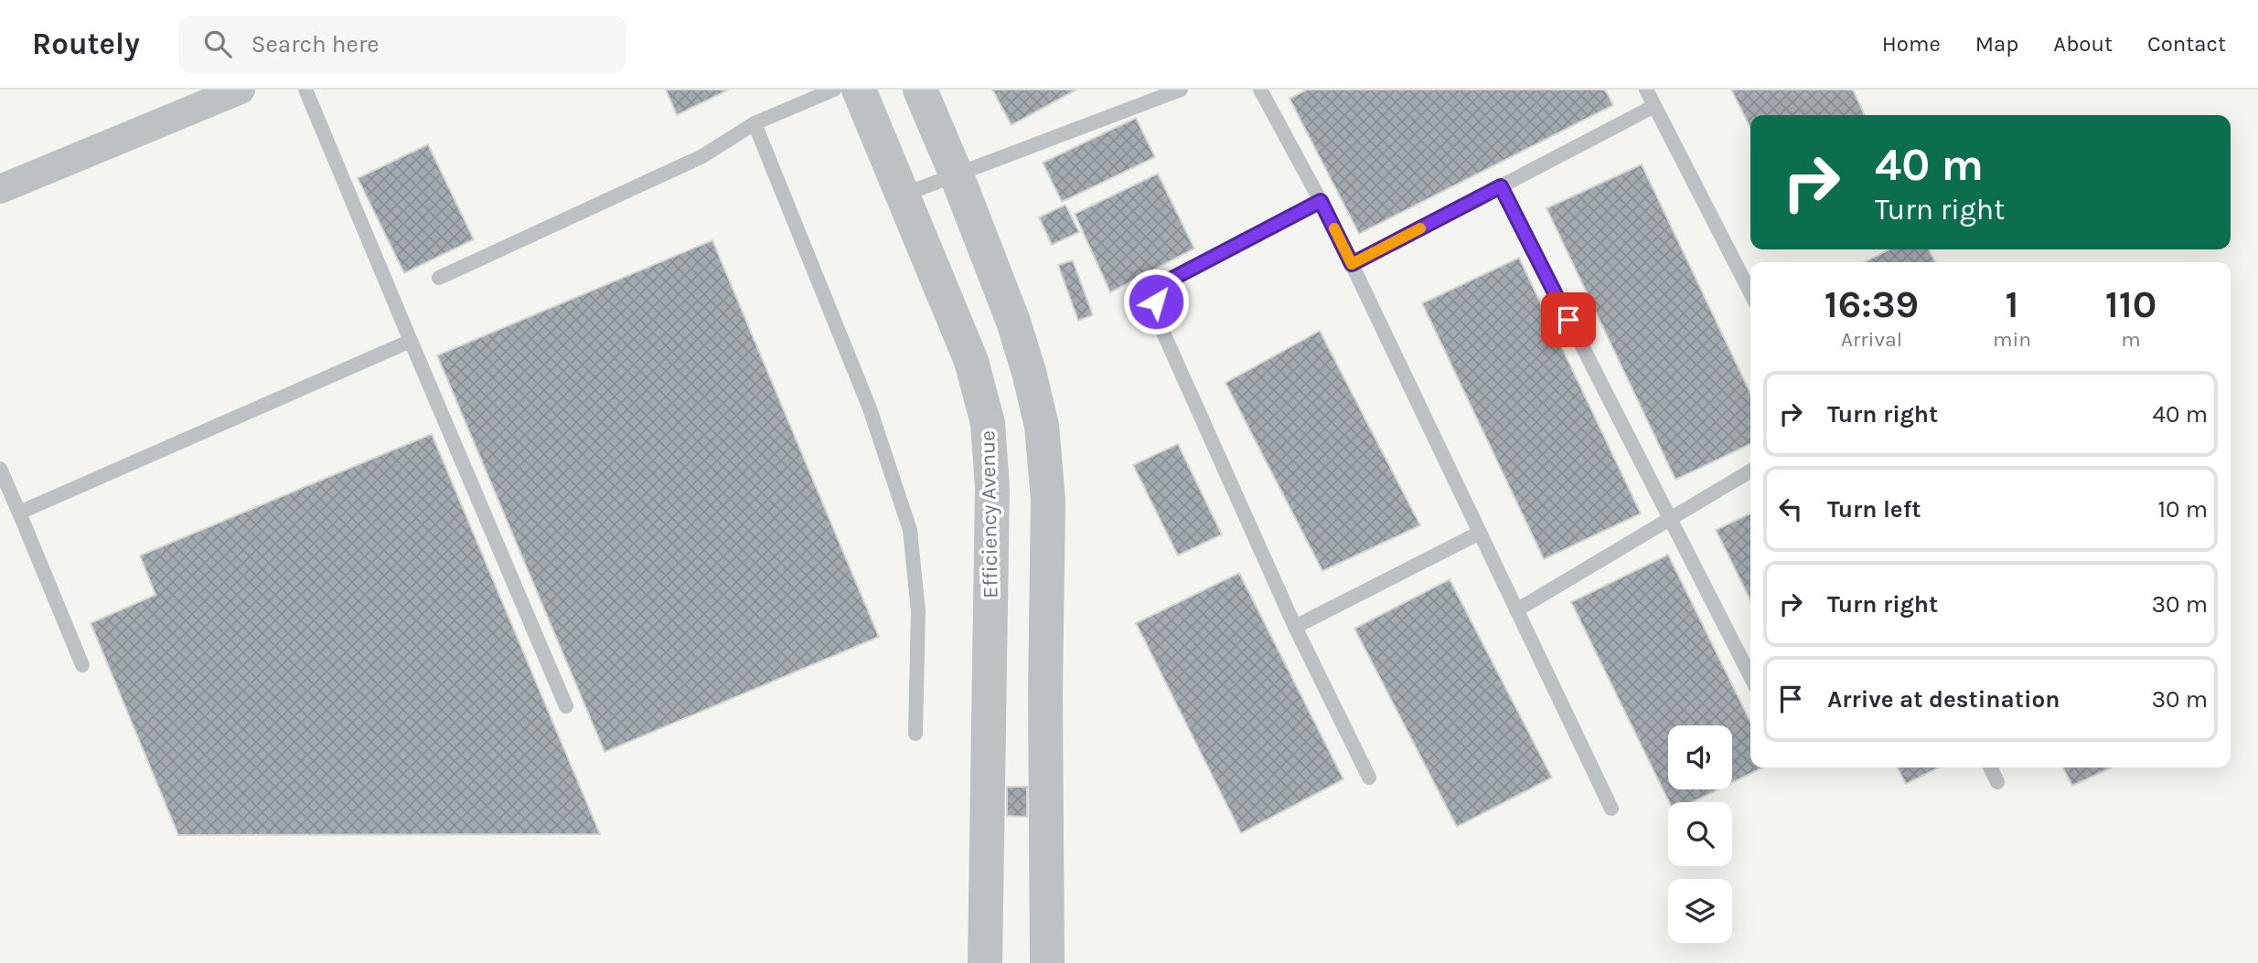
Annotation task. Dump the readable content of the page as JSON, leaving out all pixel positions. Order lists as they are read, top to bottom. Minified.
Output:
{"streets":{"street":["Efficiency Avenue"]},"page":{"header":"Routely","search":"Search here","nav":["Home","Map","About","Contact"],"turn":["40 m","Turn right"],"eta":["16:39","Arrival","1","min","110","m"],"list":[{"name":"Turn right","value":"40 m"},{"name":"Turn left","value":"10 m"},{"name":"Turn right","value":"30 m"},{"name":"Arrive at destination","value":"30 m"}]}}
